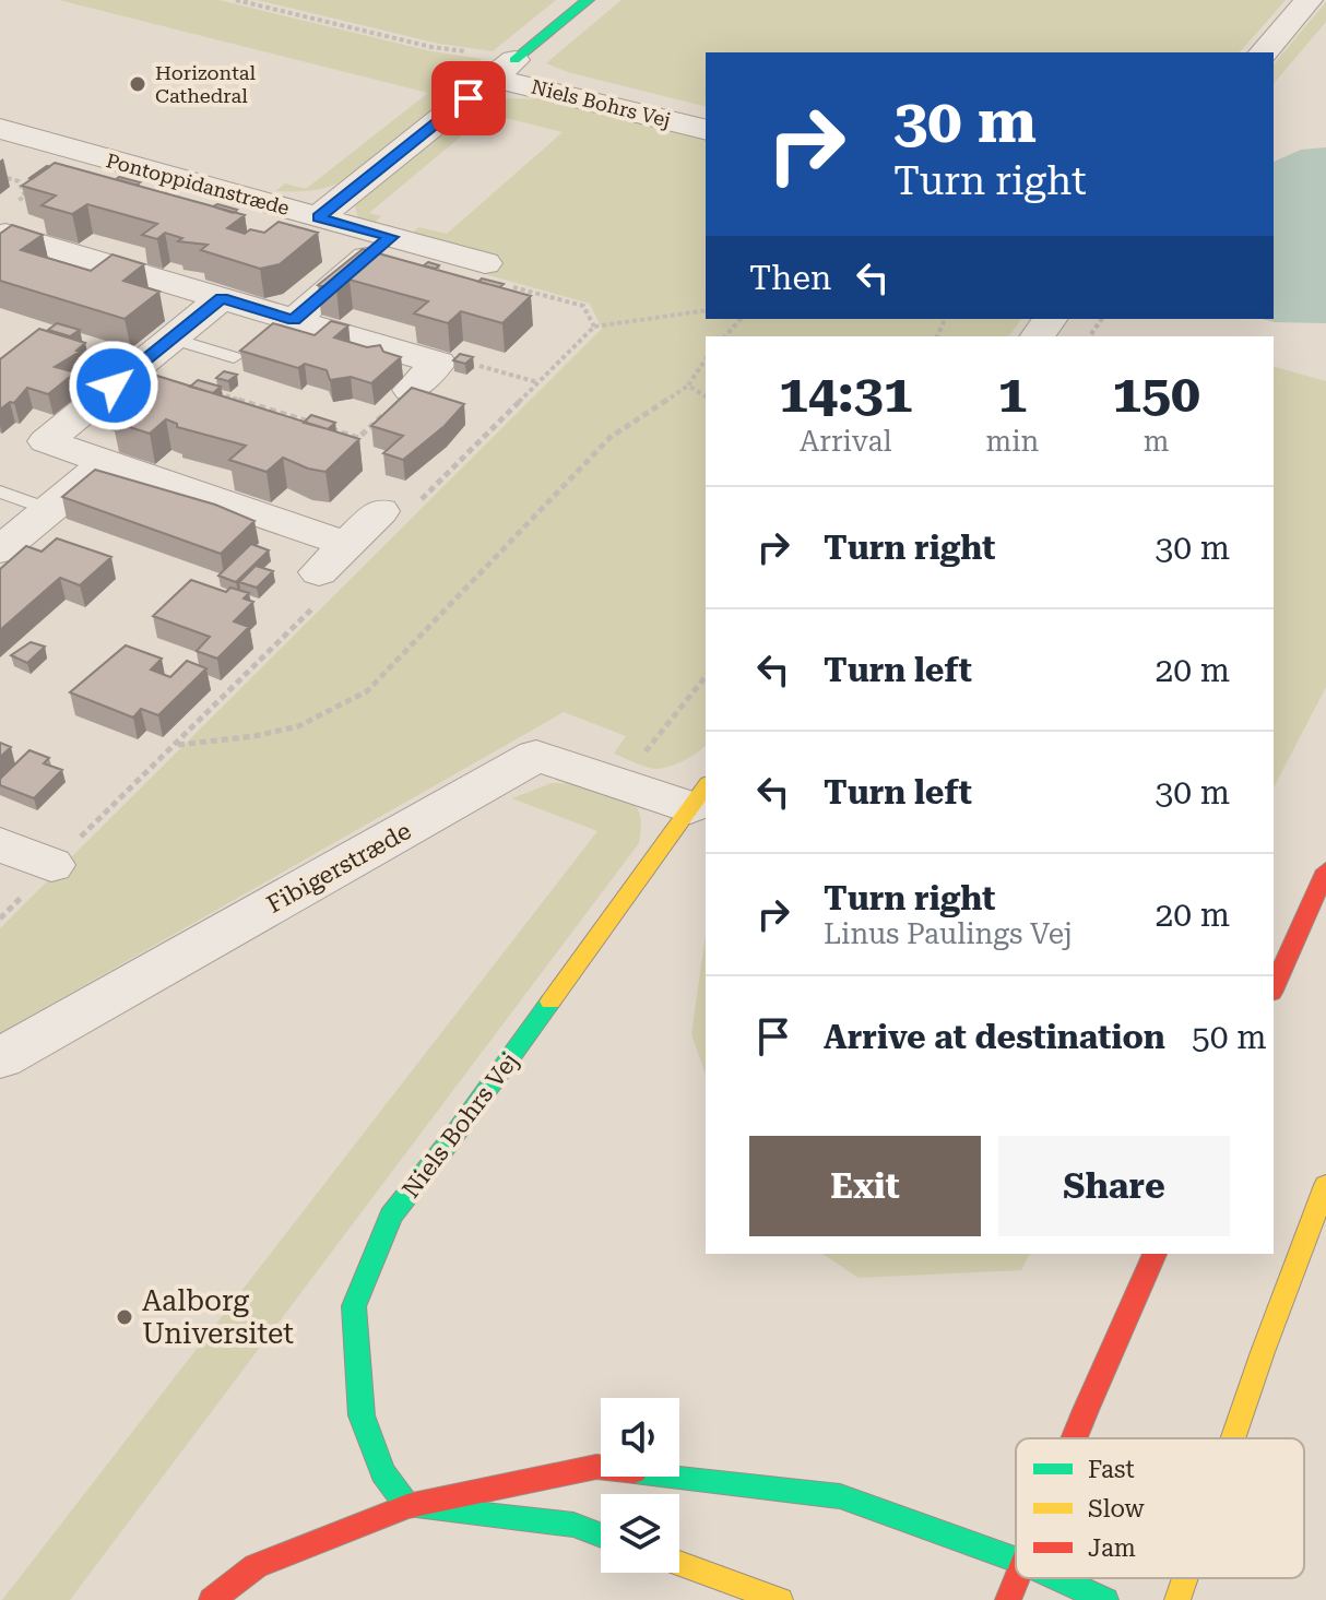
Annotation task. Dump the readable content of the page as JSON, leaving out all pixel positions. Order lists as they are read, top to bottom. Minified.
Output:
{"streets":{"street":["Niels Bohrs Vej","Pontoppidanstræde","Fibigerstræde"]},"crossings":[["Niels Bohrs Vej","Fibigerstræde"]],"places":["Horizontal Cathedral","Aalborg Universitet"],"legend":["Fast","Slow","Jam"],"page":{"turn":["30 m","Turn right"],"then":"Then","eta":["14:31","Arrival","1","min","150","m"],"list":[{"name":"Turn right","value":"30 m"},{"name":"Turn left","value":"20 m"},{"name":"Turn left","value":"30 m"},{"name":"Turn right","note":"Linus Paulings Vej","value":"20 m"},{"name":"Arrive at destination","value":"50 m"}],"buttons":["Exit","Share"]}}
